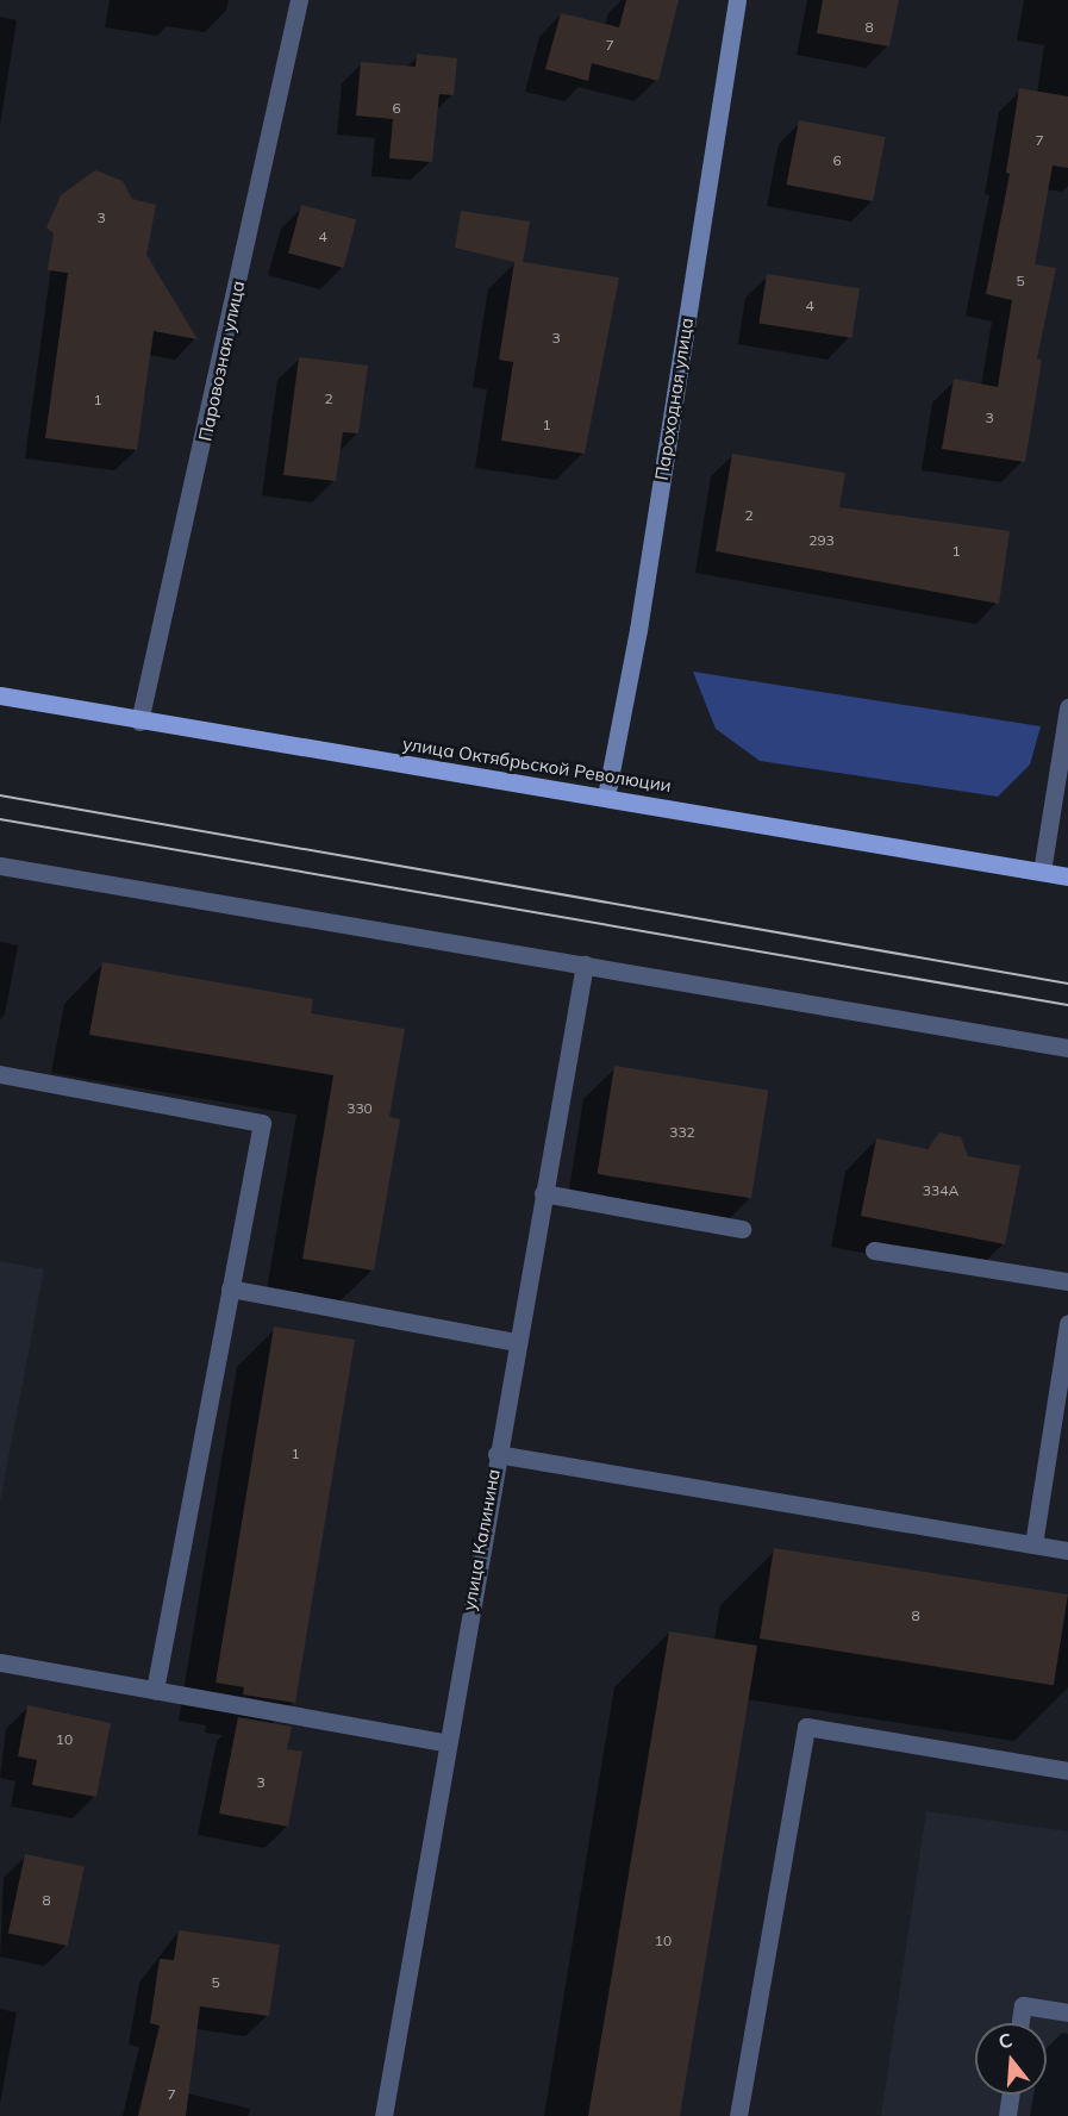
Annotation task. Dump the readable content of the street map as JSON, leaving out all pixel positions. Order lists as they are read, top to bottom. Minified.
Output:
{"streets":{"main road":["Пароходная улица","улица Октябрьской Революции"],"street":["Паровозная улица","улица Калинина"]},"crossings":[["Паровозная улица","улица Октябрьской Революции"],["Пароходная улица","улица Октябрьской Революции"]],"house_numbers":["8","7","6","7","6","3","4","5","4","3","2","1","3","1","2","293","1","330","332","334А","1","8","10","3","8","10","5","7"],"north":"top"}
